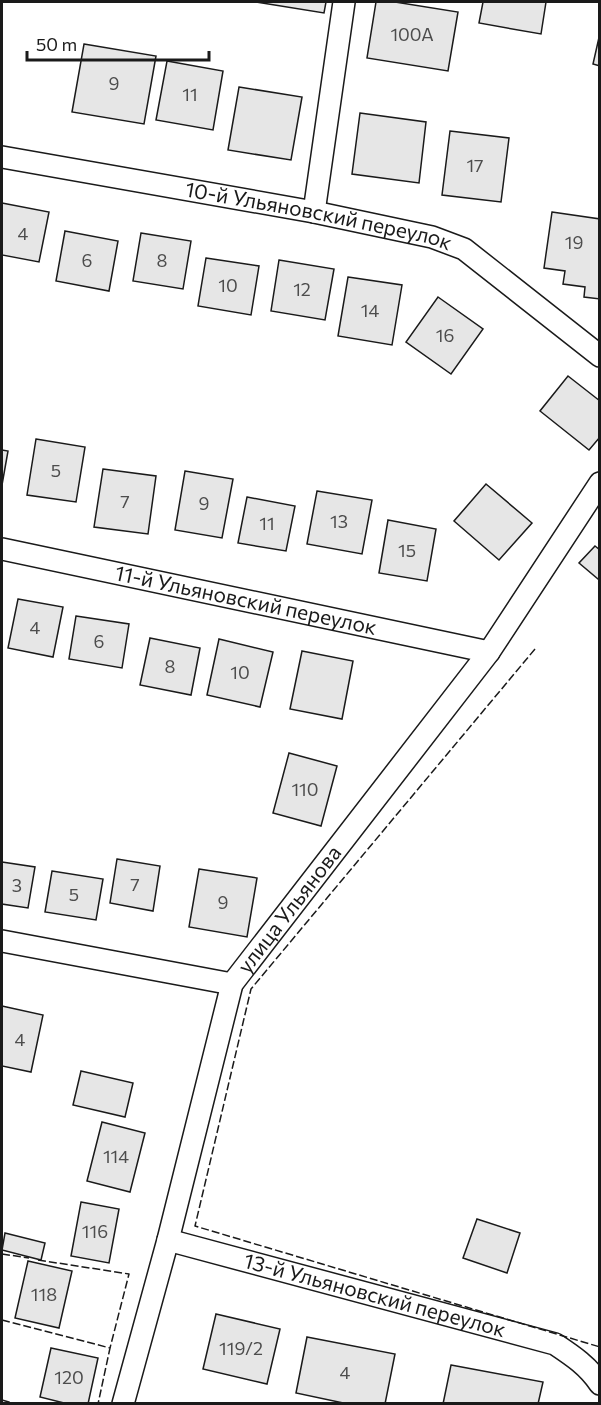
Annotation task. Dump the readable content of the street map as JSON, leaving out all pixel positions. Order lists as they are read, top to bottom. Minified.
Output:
{"streets":{"street":["10-й Ульяновский переулок","11-й Ульяновский переулок","улица Ульянова","13-й Ульяновский переулок"]},"crossings":[["11-й Ульяновский переулок","улица Ульянова"],["улица Ульянова","13-й Ульяновский переулок"]],"house_numbers":["100А","9","11","17","4","19","6","8","10","12","14","16","5","7","9","13","11","15","4","6","8","10","110","7","3","5","9","4","114","116","118","119/2","4","120"],"scale_bar":"50 m"}
